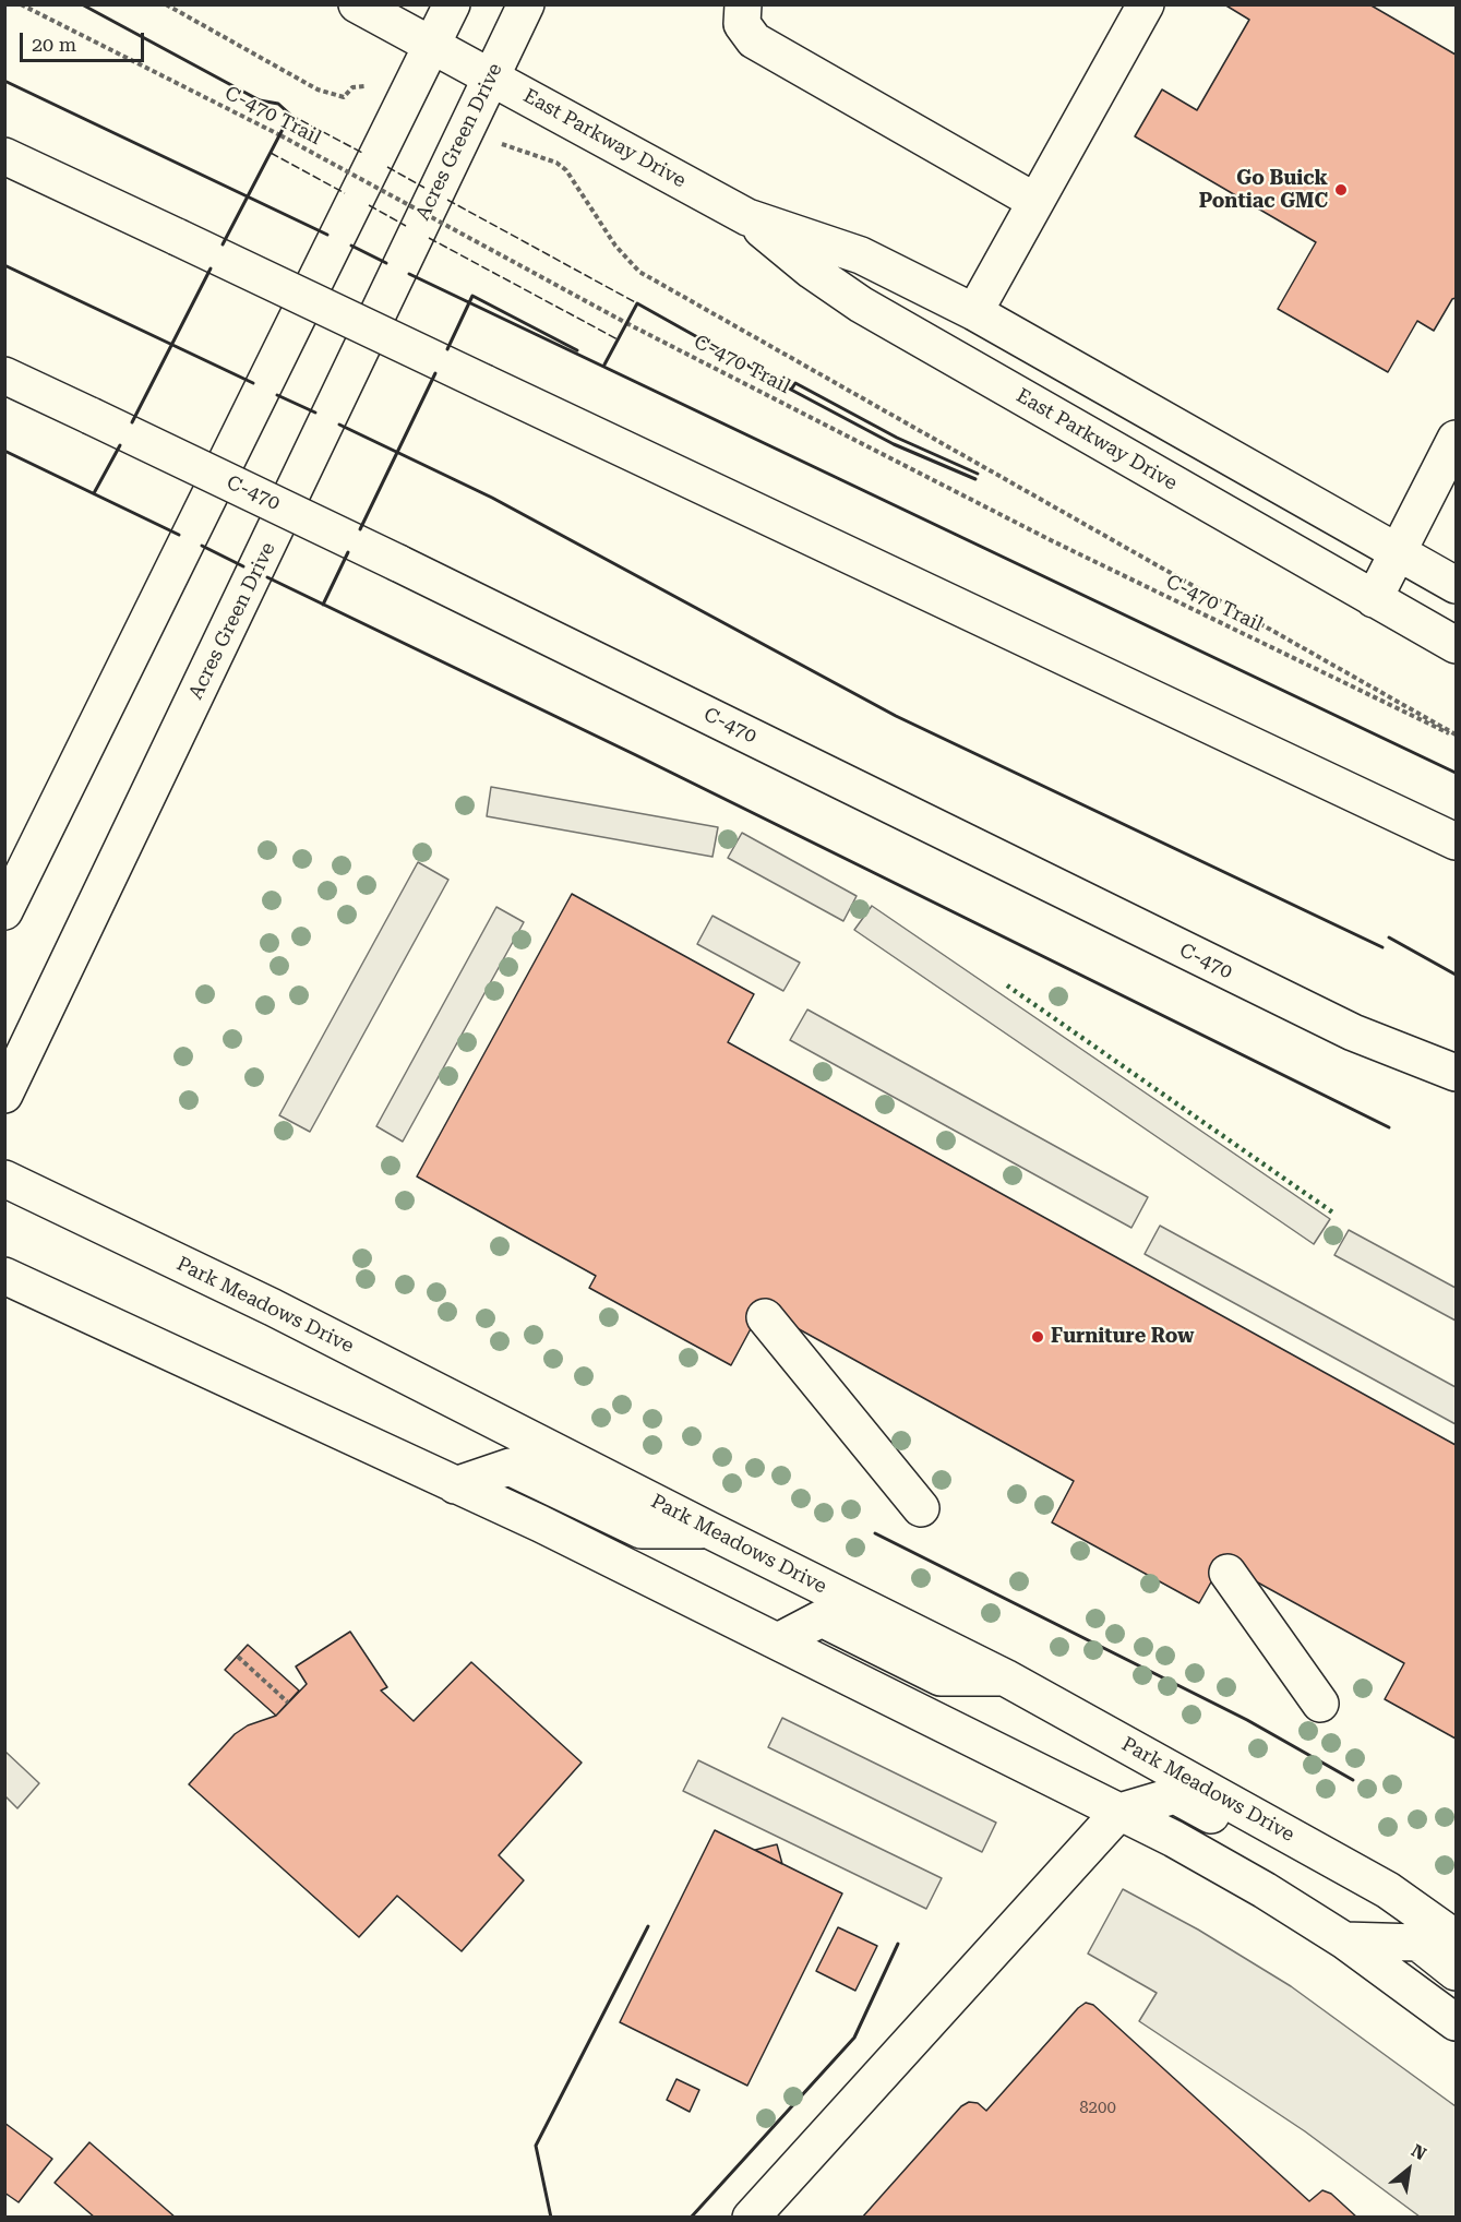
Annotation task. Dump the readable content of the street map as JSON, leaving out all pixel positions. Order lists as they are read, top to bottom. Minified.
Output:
{"streets":{"main road":["East Parkway Drive","Acres Green Drive","C-470","Park Meadows Drive"],"path":["C-470 Trail"]},"crossings":[["East Parkway Drive","Acres Green Drive"]],"places":["Go Buick Pontiac GMC","Furniture Row"],"house_numbers":["8200"],"scale_bar":"20 m","north":"top right"}
